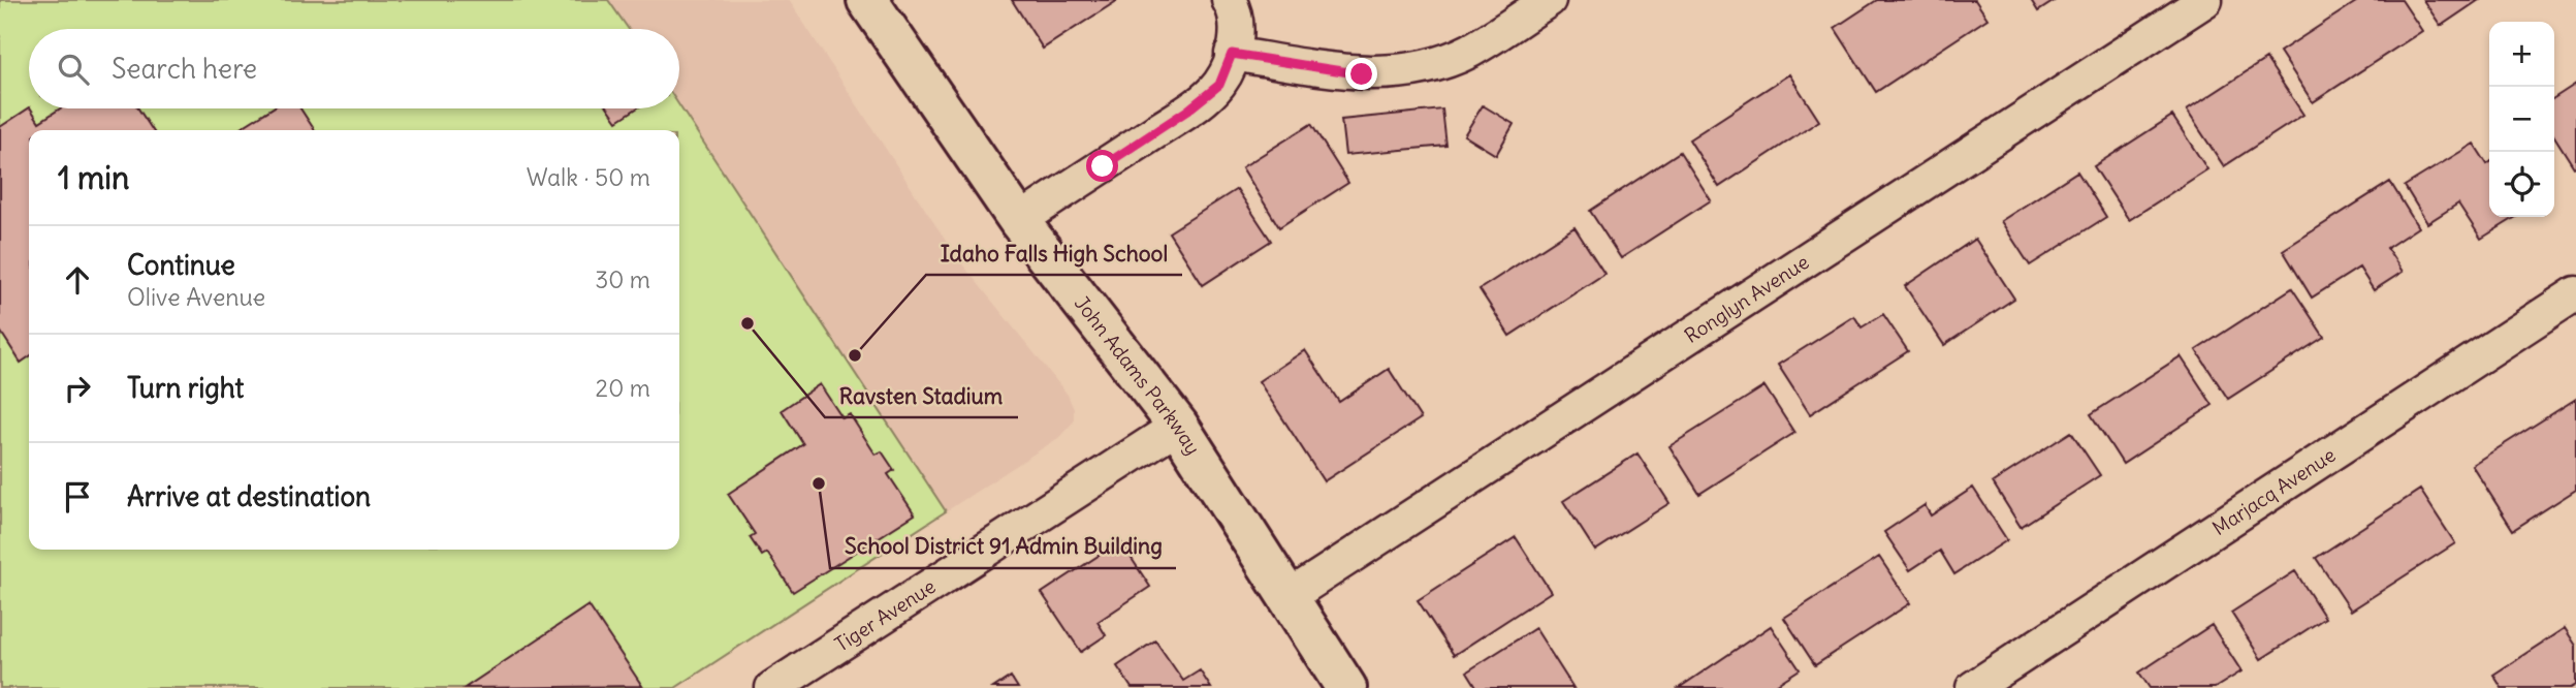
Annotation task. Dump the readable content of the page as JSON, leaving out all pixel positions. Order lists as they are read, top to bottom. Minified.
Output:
{"streets":{"street":["Ronglyn Avenue","John Adams Parkway","Marjacq Avenue","Tiger Avenue"]},"crossings":[["Ronglyn Avenue","John Adams Parkway"],["John Adams Parkway","Tiger Avenue"]],"places":["Ravsten Stadium","Idaho Falls High School","School District 91 Admin Building"],"page":{"map_buttons":["+","−"],"search":"Search here","heading":["1 min","Walk · 50 m"],"list":[["Continue","Olive Avenue","30 m"],["Turn right","20 m"],"Arrive at destination"]}}
